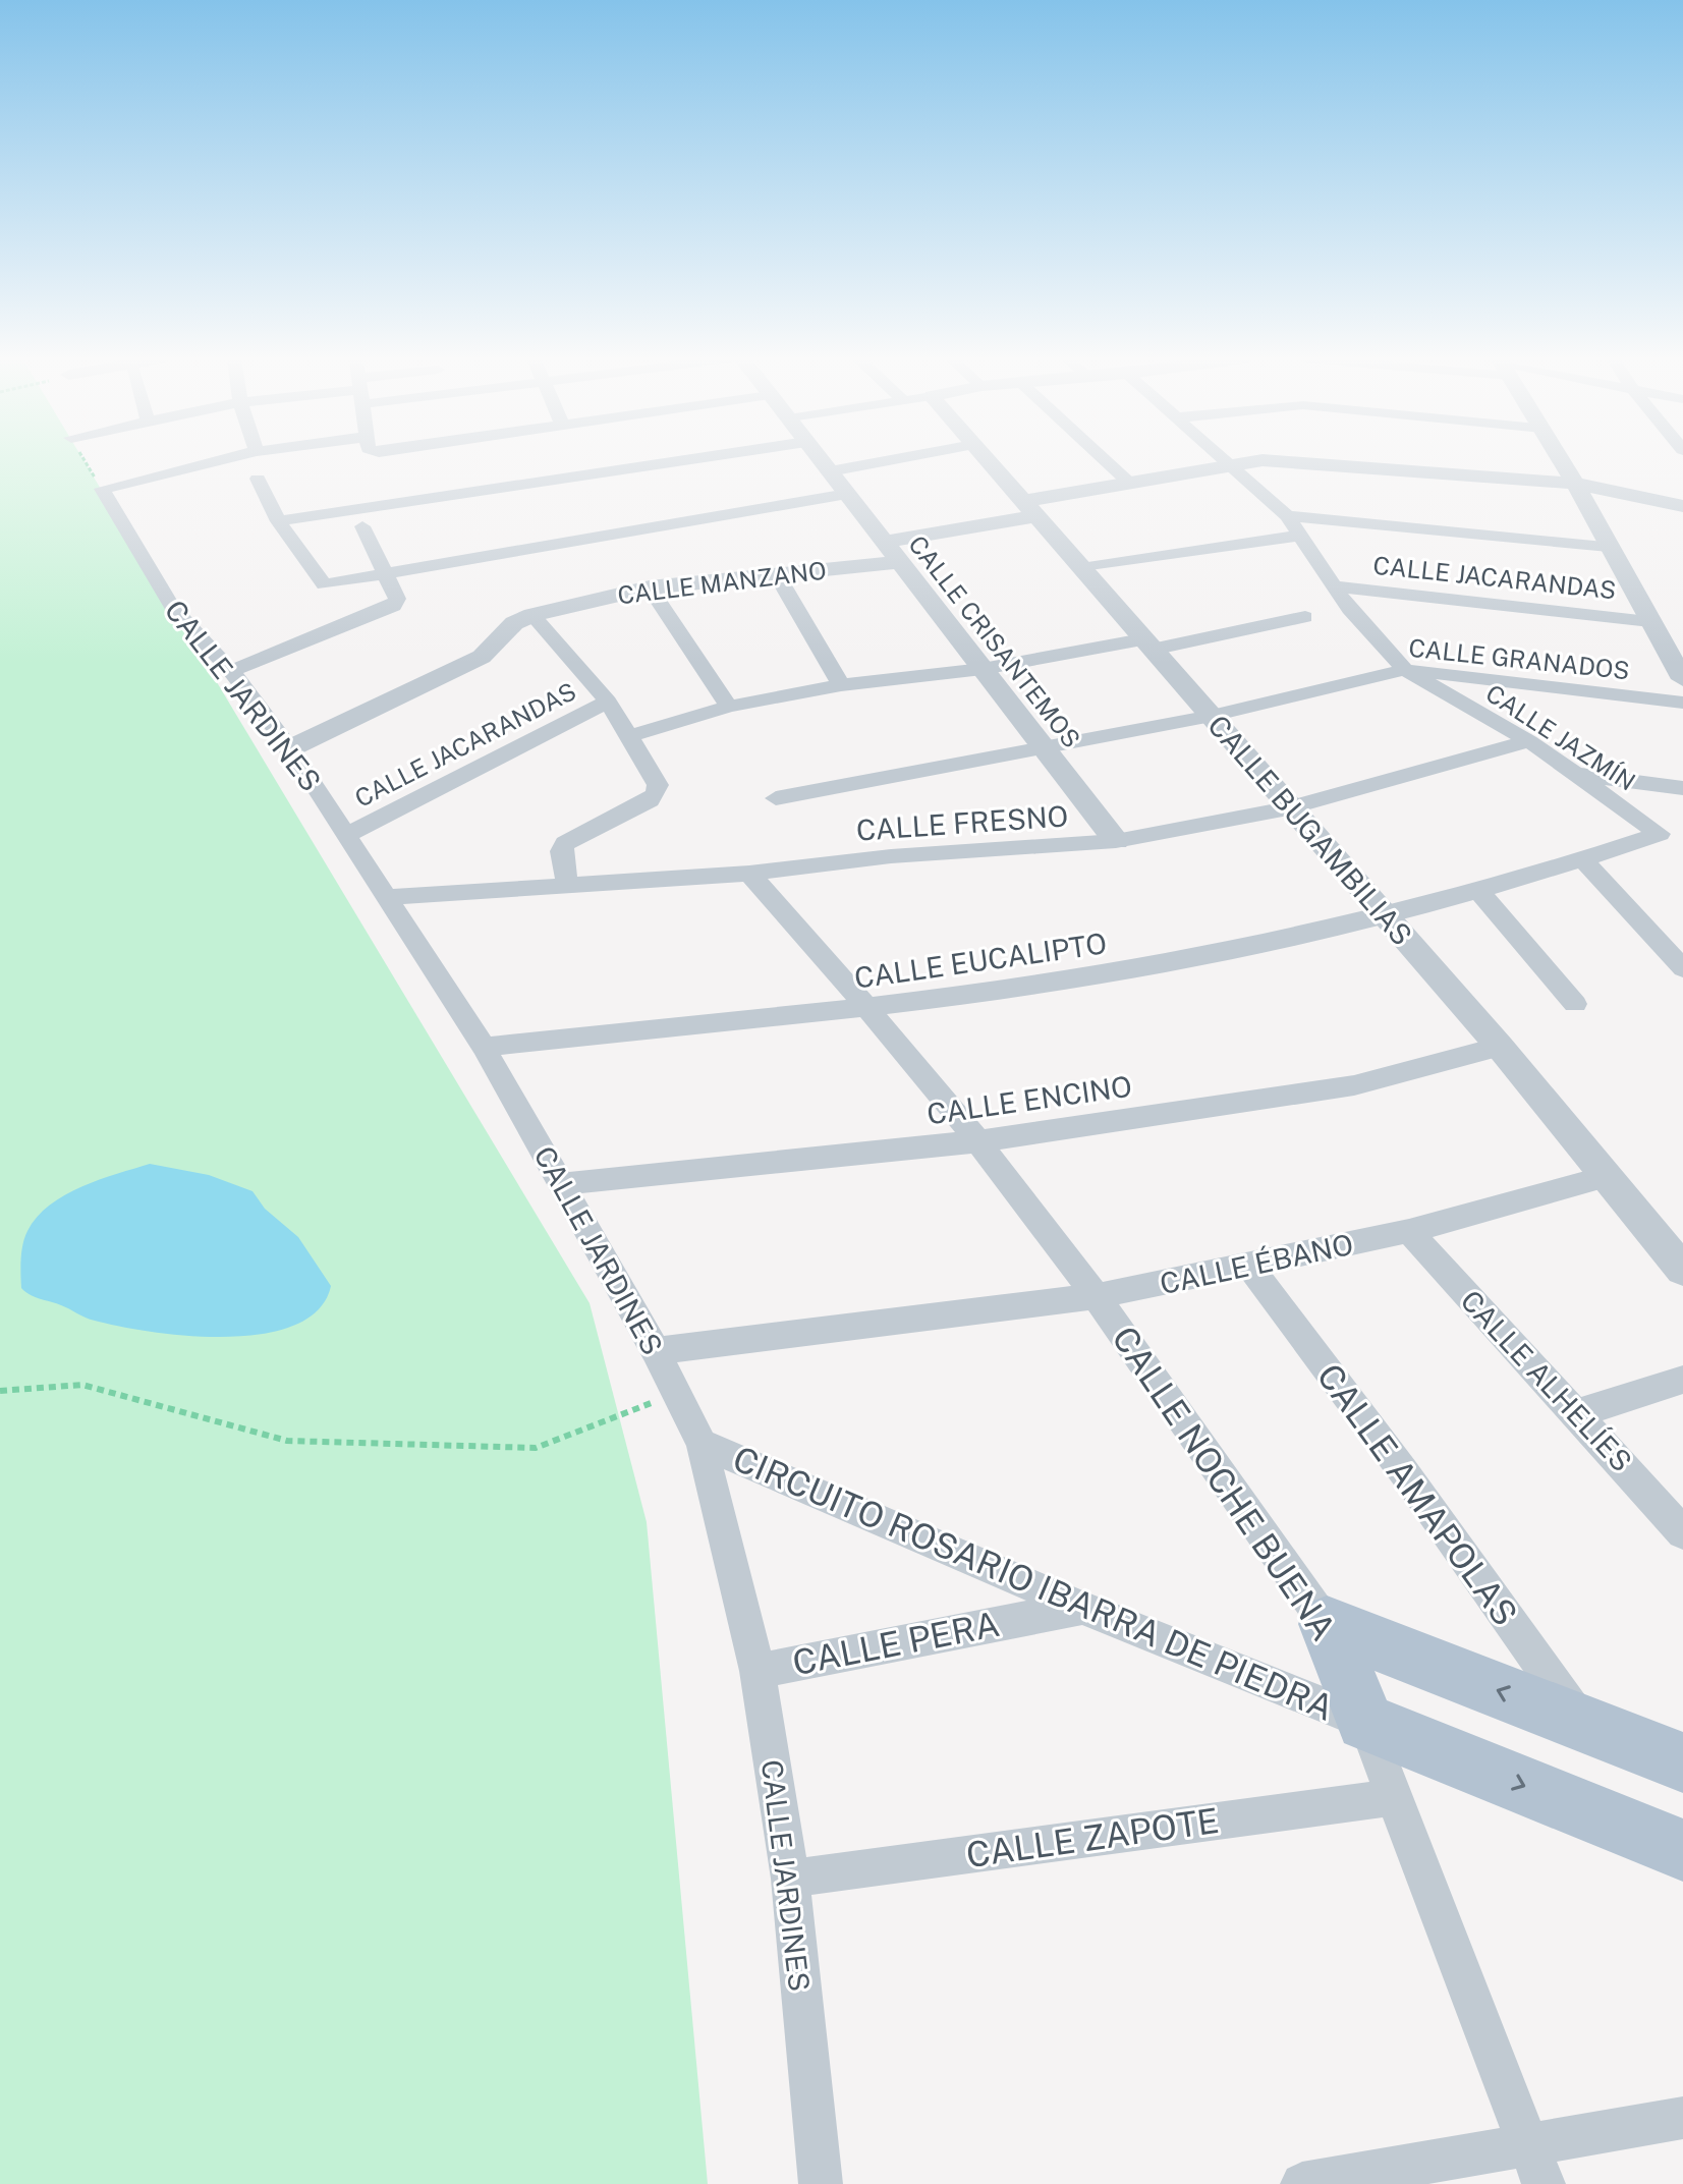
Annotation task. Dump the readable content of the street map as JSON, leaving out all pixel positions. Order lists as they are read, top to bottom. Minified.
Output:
{"streets":{"main road":["CALLE NOCHE BUENA"],"street":["CALLE JACARANDAS","CALLE MANZANO","CALLE CRISANTEMOS","CALLE GRANADOS","CALLE JARDINES","CALLE JAZMÍN","CALLE FRESNO","CALLE BUGAMBILIAS","CALLE EUCALIPTO","CALLE ENCINO","CALLE ÉBANO","CALLE ALHELÍES","CALLE AMAPOLAS","CIRCUITO ROSARIO IBARRA DE PIEDRA","CALLE PERA","CALLE ZAPOTE"]},"crossings":[["CALLE JACARANDAS","CALLE JARDINES"],["CALLE JACARANDAS","CALLE JAZMÍN"],["CALLE MANZANO","CALLE CRISANTEMOS"],["CALLE MANZANO","CALLE JARDINES"],["CALLE CRISANTEMOS","CALLE GRANADOS"],["CALLE CRISANTEMOS","CALLE FRESNO"],["CALLE GRANADOS","CALLE JAZMÍN"],["CALLE GRANADOS","CALLE BUGAMBILIAS"],["CALLE JARDINES","CALLE FRESNO"],["CALLE JARDINES","CALLE EUCALIPTO"],["CALLE JARDINES","CALLE ENCINO"],["CALLE JARDINES","CALLE ÉBANO"],["CALLE JARDINES","CIRCUITO ROSARIO IBARRA DE PIEDRA"],["CALLE JARDINES","CALLE PERA"],["CALLE JARDINES","CALLE ZAPOTE"],["CALLE JAZMÍN","CALLE FRESNO"],["CALLE JAZMÍN","CALLE EUCALIPTO"],["CALLE FRESNO","CALLE BUGAMBILIAS"],["CALLE FRESNO","CALLE NOCHE BUENA"],["CALLE BUGAMBILIAS","CALLE EUCALIPTO"],["CALLE BUGAMBILIAS","CALLE ENCINO"],["CALLE BUGAMBILIAS","CALLE ÉBANO"],["CALLE EUCALIPTO","CALLE NOCHE BUENA"],["CALLE ENCINO","CALLE NOCHE BUENA"],["CALLE ÉBANO","CALLE ALHELÍES"],["CALLE ÉBANO","CALLE NOCHE BUENA"],["CALLE ÉBANO","CALLE AMAPOLAS"],["CALLE NOCHE BUENA","CIRCUITO ROSARIO IBARRA DE PIEDRA"],["CALLE NOCHE BUENA","CALLE ZAPOTE"],["CIRCUITO ROSARIO IBARRA DE PIEDRA","CALLE PERA"]]}
